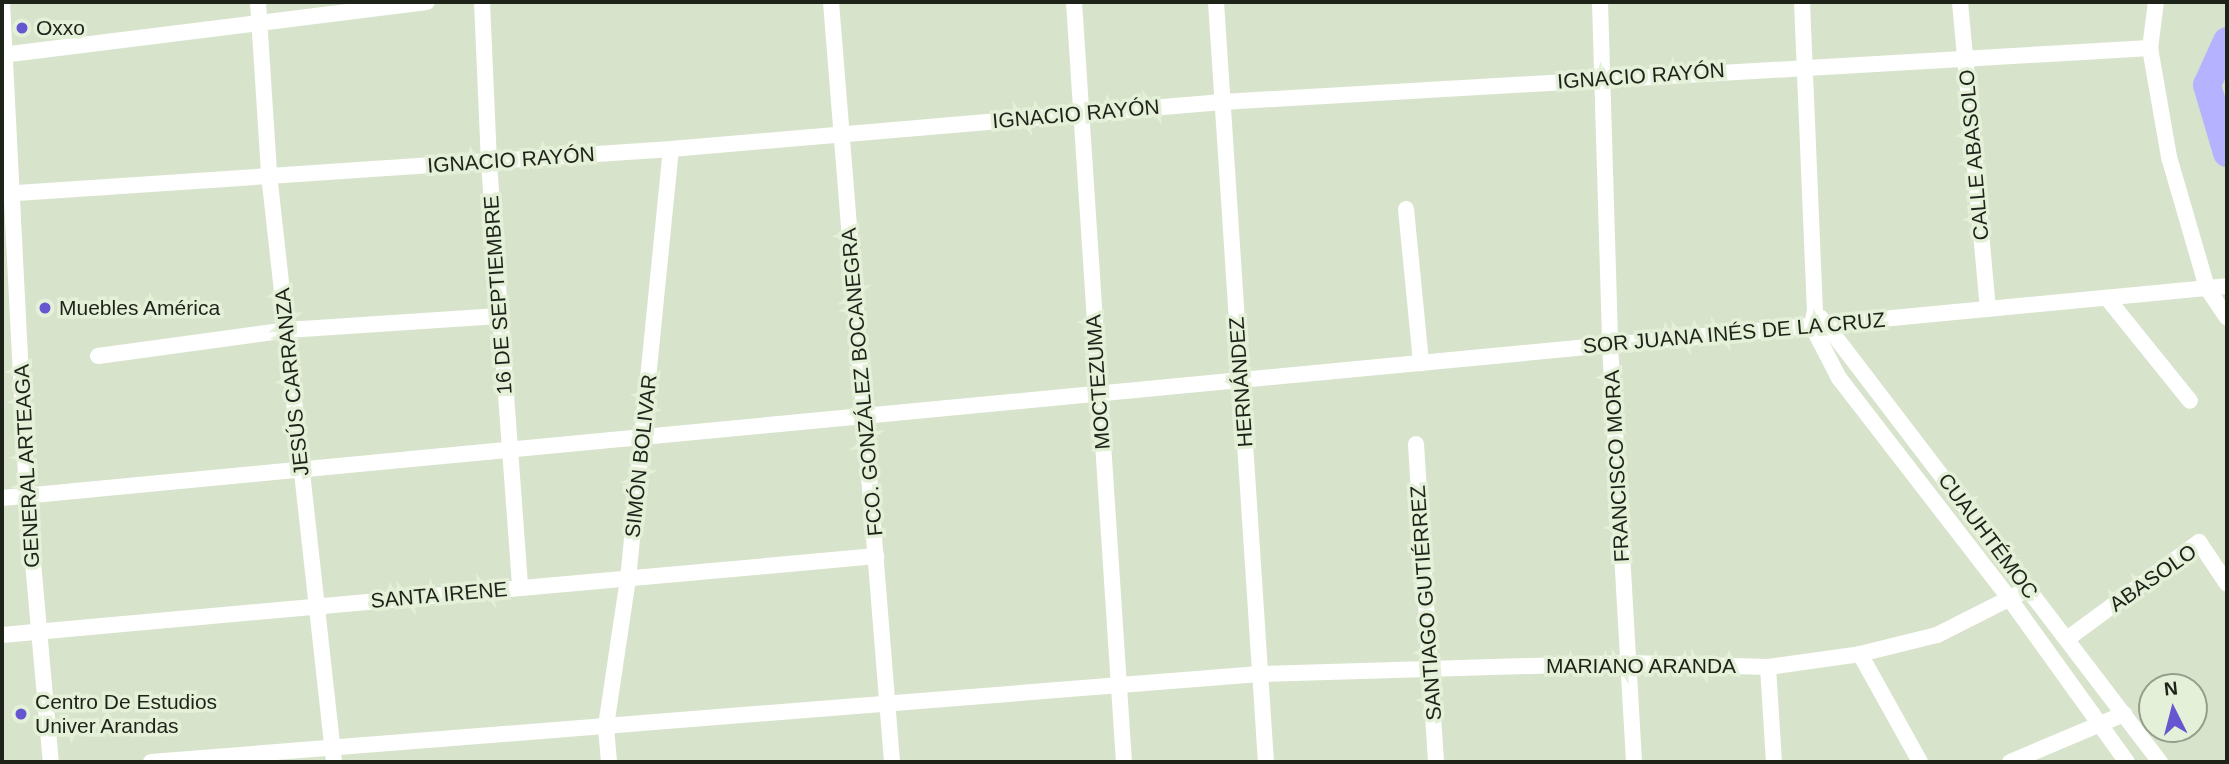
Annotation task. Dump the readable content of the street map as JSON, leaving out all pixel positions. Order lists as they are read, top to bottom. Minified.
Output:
{"streets":{"street":["IGNACIO RAYÓN","CALLE ABASOLO","16 DE SEPTIEMBRE","SOR JUANA INÉS DE LA CRUZ","JESÚS CARRANZA","FCO. GONZÁLEZ BOCANEGRA","MOCTEZUMA","HERNÁNDEZ","SIMÓN BOLIVAR","GENERAL ARTEAGA","FRANCISCO MORA","CUAUHTÉMOC","ABASOLO","SANTA IRENE","SANTIAGO GUTIÉRREZ","MARIANO ARANDA"]},"crossings":[["IGNACIO RAYÓN","CALLE ABASOLO"],["IGNACIO RAYÓN","16 DE SEPTIEMBRE"],["IGNACIO RAYÓN","JESÚS CARRANZA"],["IGNACIO RAYÓN","FCO. GONZÁLEZ BOCANEGRA"],["IGNACIO RAYÓN","MOCTEZUMA"],["IGNACIO RAYÓN","HERNÁNDEZ"],["IGNACIO RAYÓN","SIMÓN BOLIVAR"],["IGNACIO RAYÓN","GENERAL ARTEAGA"],["IGNACIO RAYÓN","FRANCISCO MORA"],["IGNACIO RAYÓN","CUAUHTÉMOC"],["CALLE ABASOLO","SOR JUANA INÉS DE LA CRUZ"],["16 DE SEPTIEMBRE","SOR JUANA INÉS DE LA CRUZ"],["16 DE SEPTIEMBRE","SANTA IRENE"],["SOR JUANA INÉS DE LA CRUZ","JESÚS CARRANZA"],["SOR JUANA INÉS DE LA CRUZ","FCO. GONZÁLEZ BOCANEGRA"],["SOR JUANA INÉS DE LA CRUZ","MOCTEZUMA"],["SOR JUANA INÉS DE LA CRUZ","HERNÁNDEZ"],["SOR JUANA INÉS DE LA CRUZ","SIMÓN BOLIVAR"],["SOR JUANA INÉS DE LA CRUZ","GENERAL ARTEAGA"],["SOR JUANA INÉS DE LA CRUZ","FRANCISCO MORA"],["SOR JUANA INÉS DE LA CRUZ","CUAUHTÉMOC"],["JESÚS CARRANZA","SANTA IRENE"],["JESÚS CARRANZA","MARIANO ARANDA"],["FCO. GONZÁLEZ BOCANEGRA","SANTA IRENE"],["FCO. GONZÁLEZ BOCANEGRA","MARIANO ARANDA"],["MOCTEZUMA","MARIANO ARANDA"],["HERNÁNDEZ","MARIANO ARANDA"],["SIMÓN BOLIVAR","SANTA IRENE"],["SIMÓN BOLIVAR","MARIANO ARANDA"],["GENERAL ARTEAGA","SANTA IRENE"],["FRANCISCO MORA","MARIANO ARANDA"],["CUAUHTÉMOC","ABASOLO"],["CUAUHTÉMOC","MARIANO ARANDA"],["SANTIAGO GUTIÉRREZ","MARIANO ARANDA"]],"places":["Oxxo","Muebles América","Centro De Estudios Univer Arandas"],"north":"top"}
